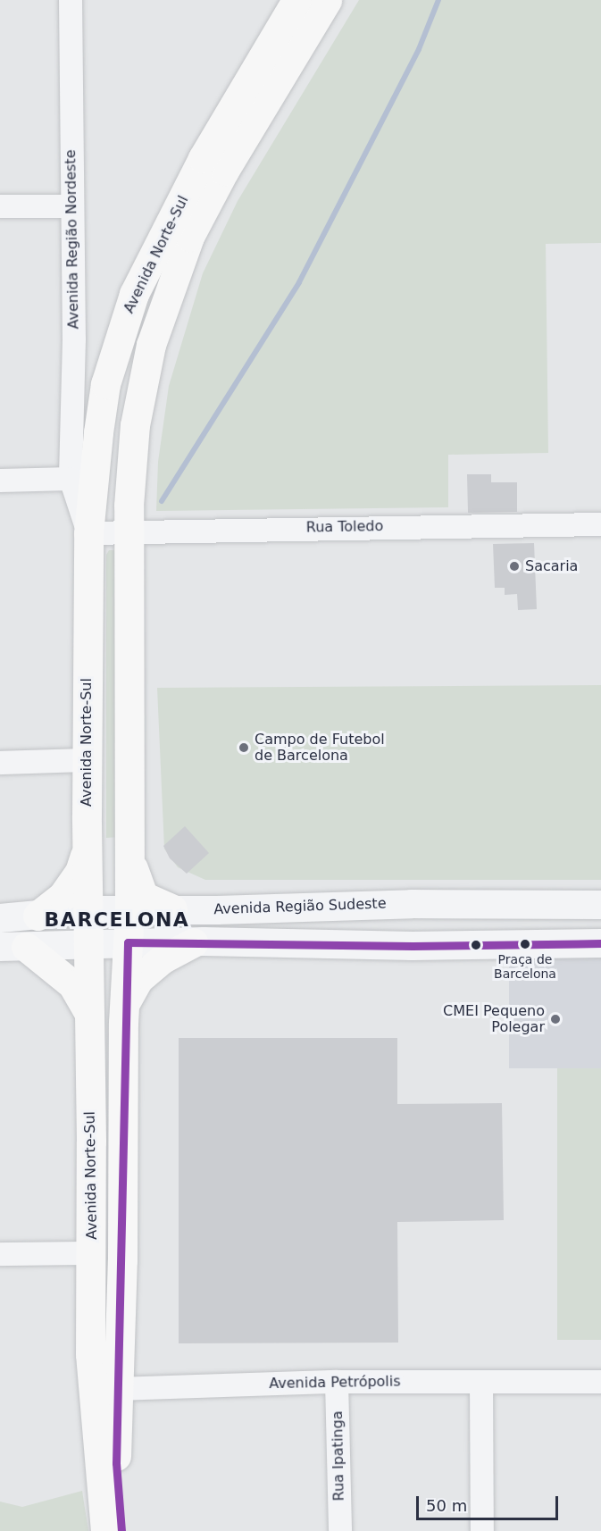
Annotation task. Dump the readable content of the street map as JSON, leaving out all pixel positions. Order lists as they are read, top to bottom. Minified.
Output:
{"streets":{"main road":["Avenida Norte-Sul"],"street":["Avenida Região Nordeste","Rua Toledo","Avenida Região Sudeste","Avenida Petrópolis","Rua Ipatinga"]},"crossings":[["Avenida Região Nordeste","Avenida Norte-Sul"],["Avenida Região Nordeste","Rua Toledo"],["Avenida Norte-Sul","Rua Toledo"],["Avenida Norte-Sul","Avenida Região Sudeste"],["Avenida Norte-Sul","Avenida Petrópolis"],["Avenida Petrópolis","Rua Ipatinga"]],"districts":["BARCELONA"],"places":["Sacaria","Campo de Futebol de Barcelona","Praça de Barcelona","CMEI Pequeno Polegar"],"scale_bar":"50 m"}
